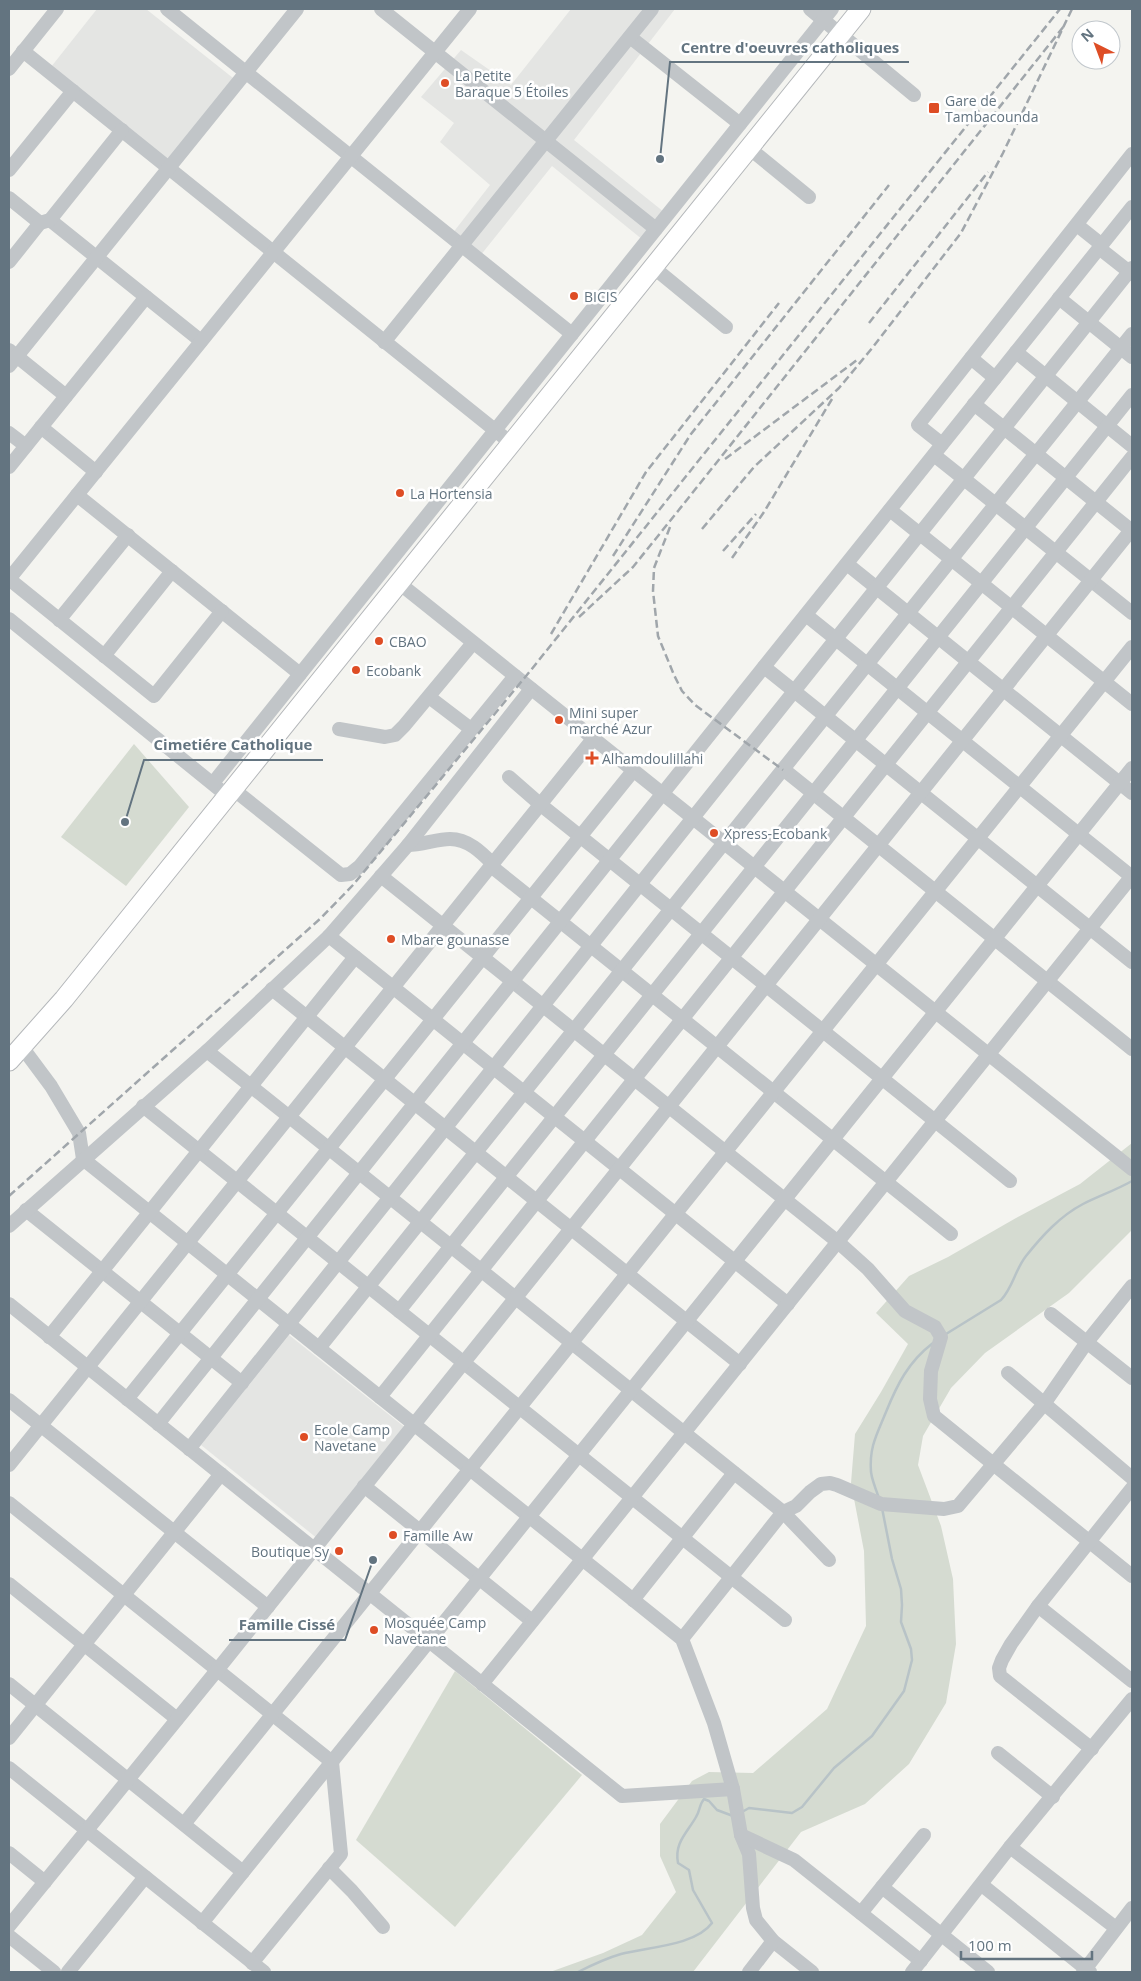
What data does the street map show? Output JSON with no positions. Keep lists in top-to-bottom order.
{
  "places": {
    "other": [
      "La Petite Baraque 5 Étoiles",
      "Centre d'oeuvres catholiques",
      "BICIS",
      "La Hortensia",
      "CBAO",
      "Ecobank",
      "Mini super marché Azur",
      "Cimetiére Catholique",
      "Xpress-Ecobank",
      "Mbare gounasse",
      "Ecole Camp Navetane",
      "Famille Aw",
      "Boutique Sy",
      "Famille Cissé",
      "Mosquée Camp Navetane"
    ],
    "transit": ["Gare de Tambacounda"],
    "health": ["Alhamdoulillahi"]
  },
  "scale_bar": "100 m",
  "north": "top left"
}
